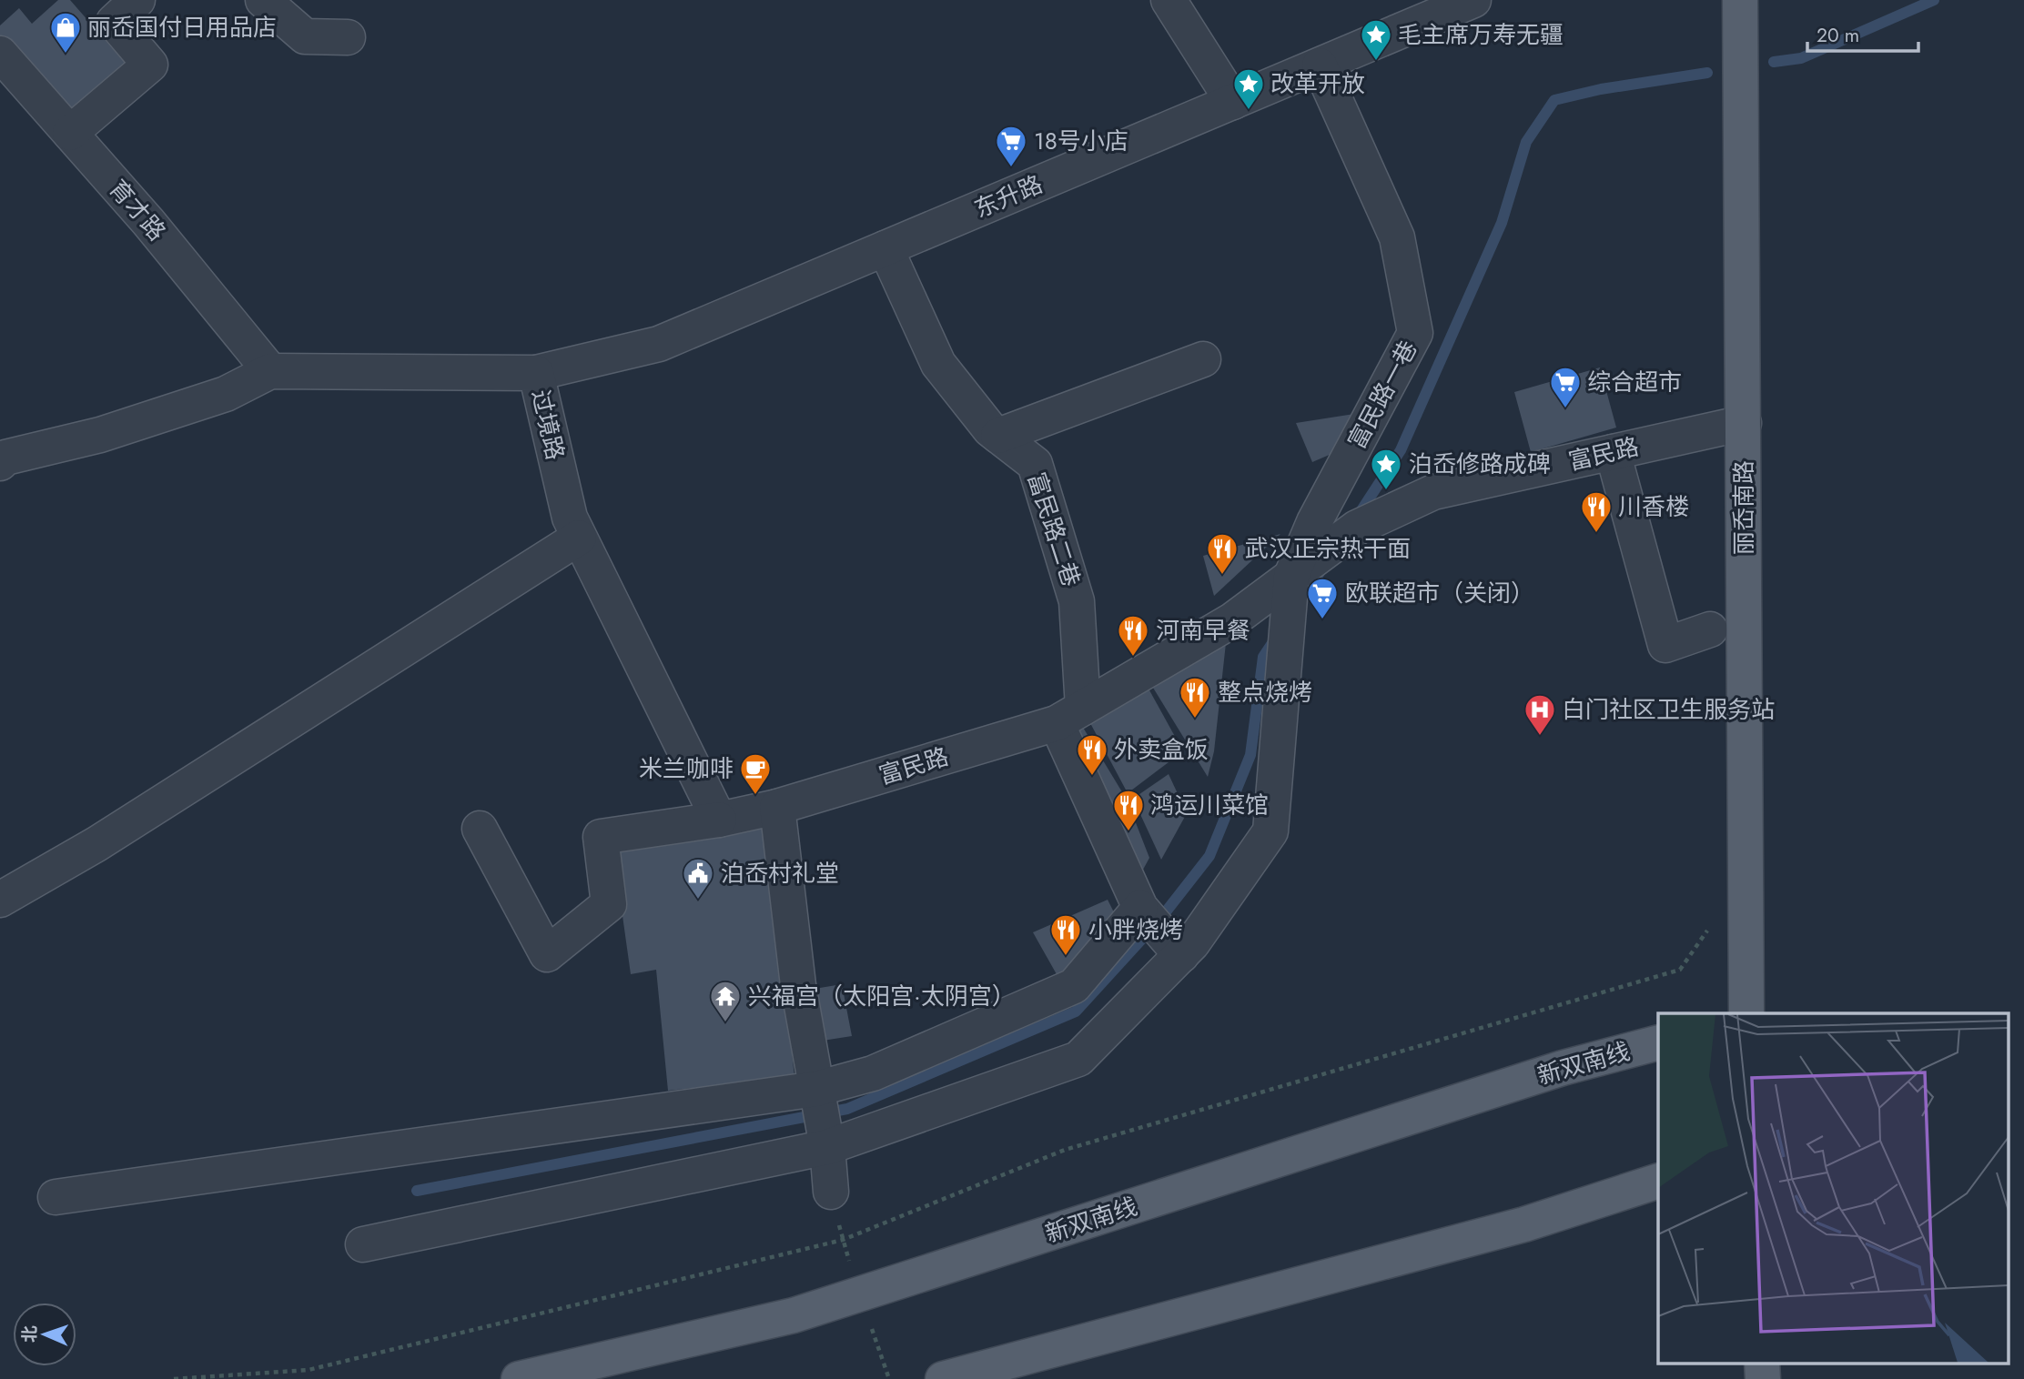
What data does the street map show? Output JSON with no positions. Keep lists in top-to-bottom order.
{
  "streets": {
    "main road": ["丽岙南路", "新双南线"],
    "street": [
      "东升路",
      "育才路",
      "富民路一巷",
      "过境路",
      "富民路",
      "富民路二巷"
    ]
  },
  "crossings": [
    ["东升路", "富民路一巷"],
    ["东升路", "过境路"],
    ["东升路", "富民路二巷"],
    ["育才路", "过境路"],
    ["富民路一巷", "富民路"],
    ["富民路", "丽岙南路"],
    ["富民路", "富民路二巷"]
  ],
  "places": {
    "shop": ["丽岙国付日用品店"],
    "place": ["毛主席万寿无疆", "改革开放", "泊岙修路成碑"],
    "supermarket": ["18号小店", "综合超市", "欧联超市（关闭）"],
    "restaurant": [
      "川香楼",
      "武汉正宗热干面",
      "河南早餐",
      "整点烧烤",
      "外卖盒饭",
      "鸿运川菜馆",
      "小胖烧烤"
    ],
    "hospital": ["白门社区卫生服务站"],
    "cafe": ["米兰咖啡"],
    "public building": ["泊岙村礼堂"],
    "temple": ["兴福宫（太阳宫·太阴宫）"]
  },
  "scale_bar": "20 m",
  "north": "left"
}
